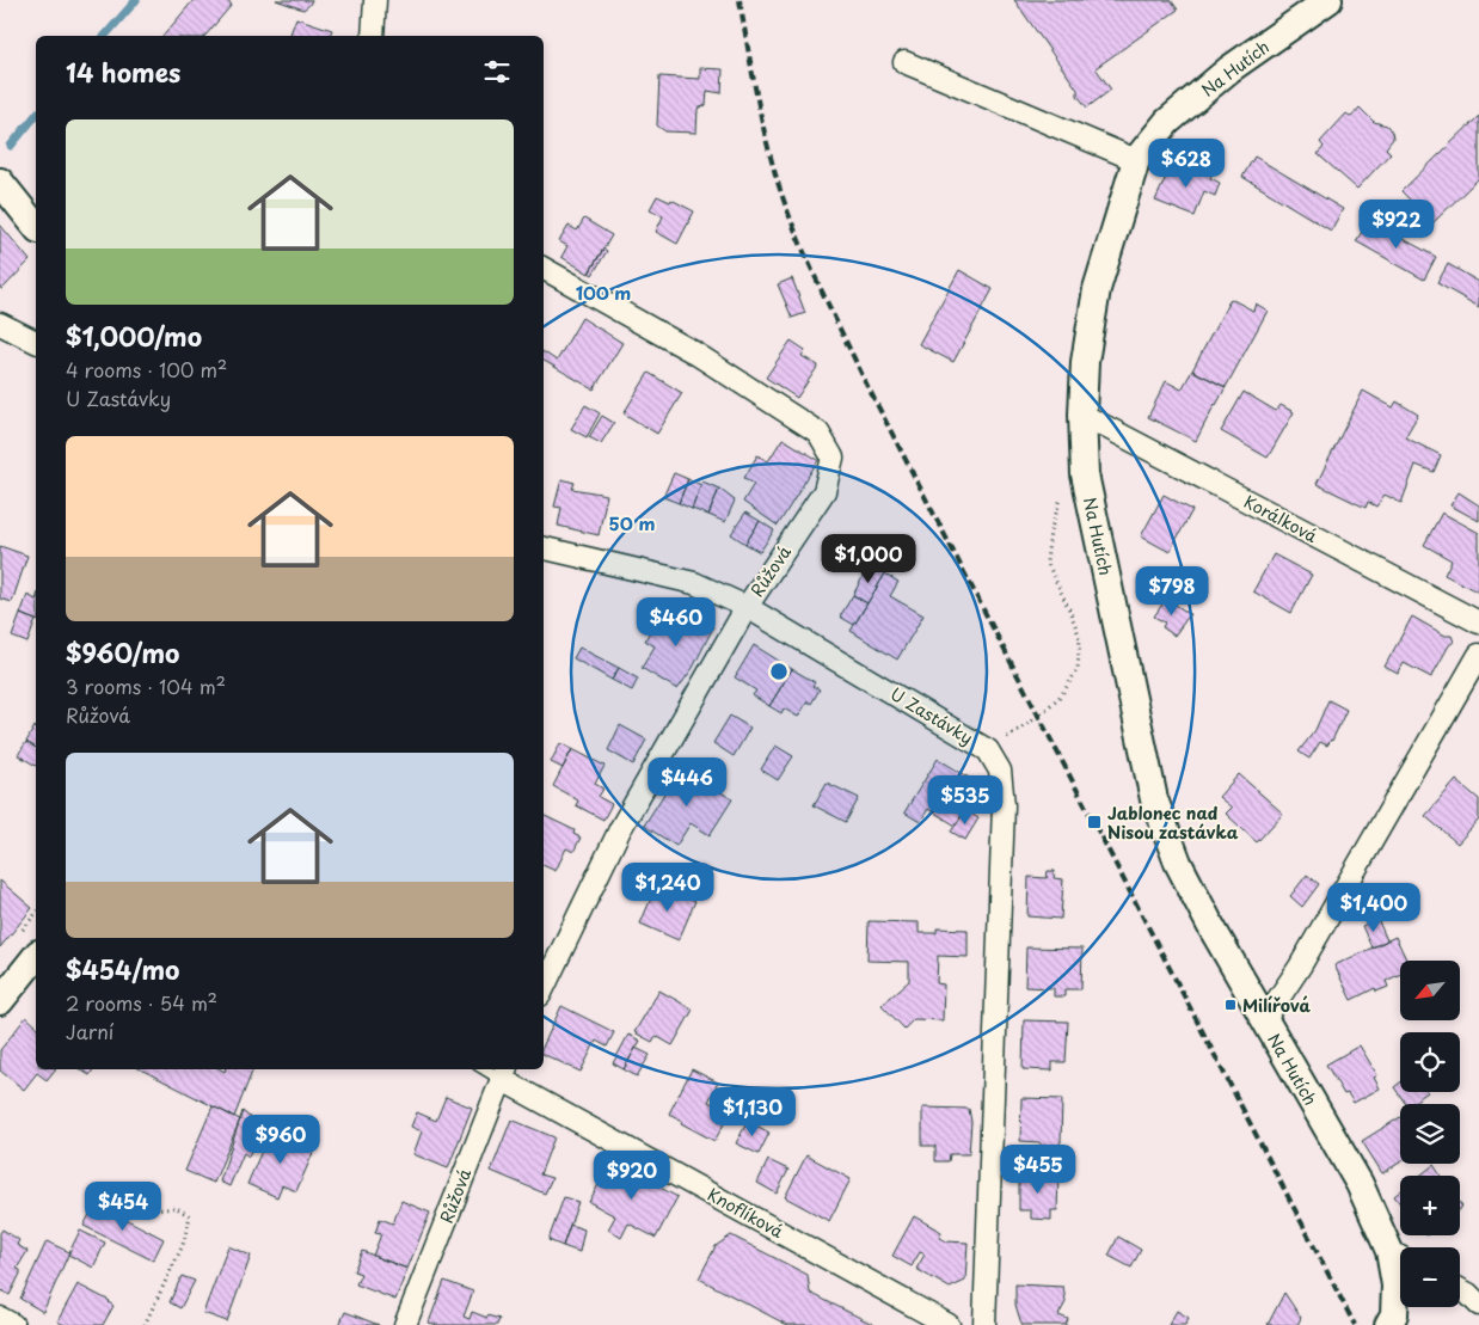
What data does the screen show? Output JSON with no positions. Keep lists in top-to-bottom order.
{
  "streets": {
    "street": [
      "Na Hutích",
      "Korálková",
      "Růžová",
      "U Zastávky",
      "Knoflíková"
    ]
  },
  "crossings": [
    ["Na Hutích", "Korálková"],
    ["Růžová", "U Zastávky"],
    ["Růžová", "Knoflíková"]
  ],
  "places": {
    "transit": ["Jablonec nad Nisou zastávka", "Milířová"]
  },
  "north": "bottom left",
  "page": {
    "heading": "14 homes",
    "list": [
      {
        "name": "$1,000/mo",
        "note": "4 rooms · 100 m² · U Zastávky"
      },
      {
        "name": "$960/mo",
        "note": "3 rooms · 104 m² · Růžová"
      },
      {
        "name": "$454/mo",
        "note": "2 rooms · 54 m² · Jarní"
      }
    ],
    "price": [
      "$628",
      "$922",
      "$1,000",
      "$798",
      "$460",
      "$446",
      "$535",
      "$1,240",
      "$1,400",
      "$1,130",
      "$960",
      "$455",
      "$920",
      "$454"
    ],
    "map_buttons": ["+", "−"]
  },
  "rings": ["100 m", "50 m"]
}
